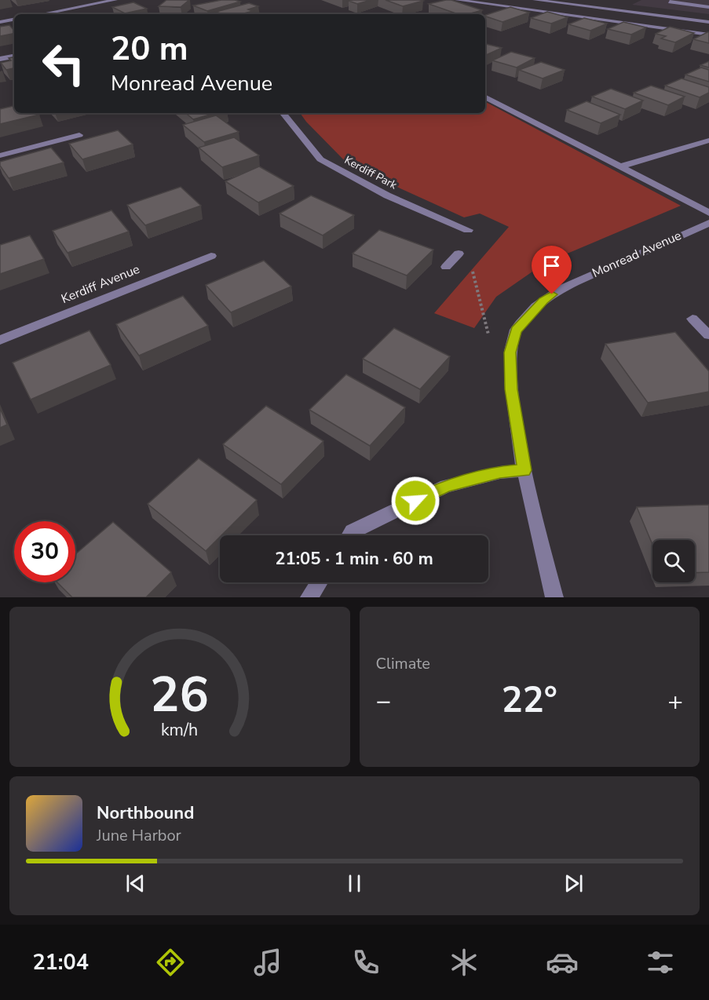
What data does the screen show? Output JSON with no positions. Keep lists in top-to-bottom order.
{
  "streets": {
    "street": ["Kerdiff Park", "Monread Avenue", "Kerdiff Avenue"]
  },
  "page": {
    "turn": ["20 m", "Monread Avenue"],
    "limit": "30",
    "trip": "21:05 · 1 min · 60 m",
    "tile": "Climate",
    "heat": ["−", "22°", "+"],
    "song": ["Northbound", "June Harbor"],
    "tabs": "21:04",
    "gauge": ["26", "km/h"]
  }
}
